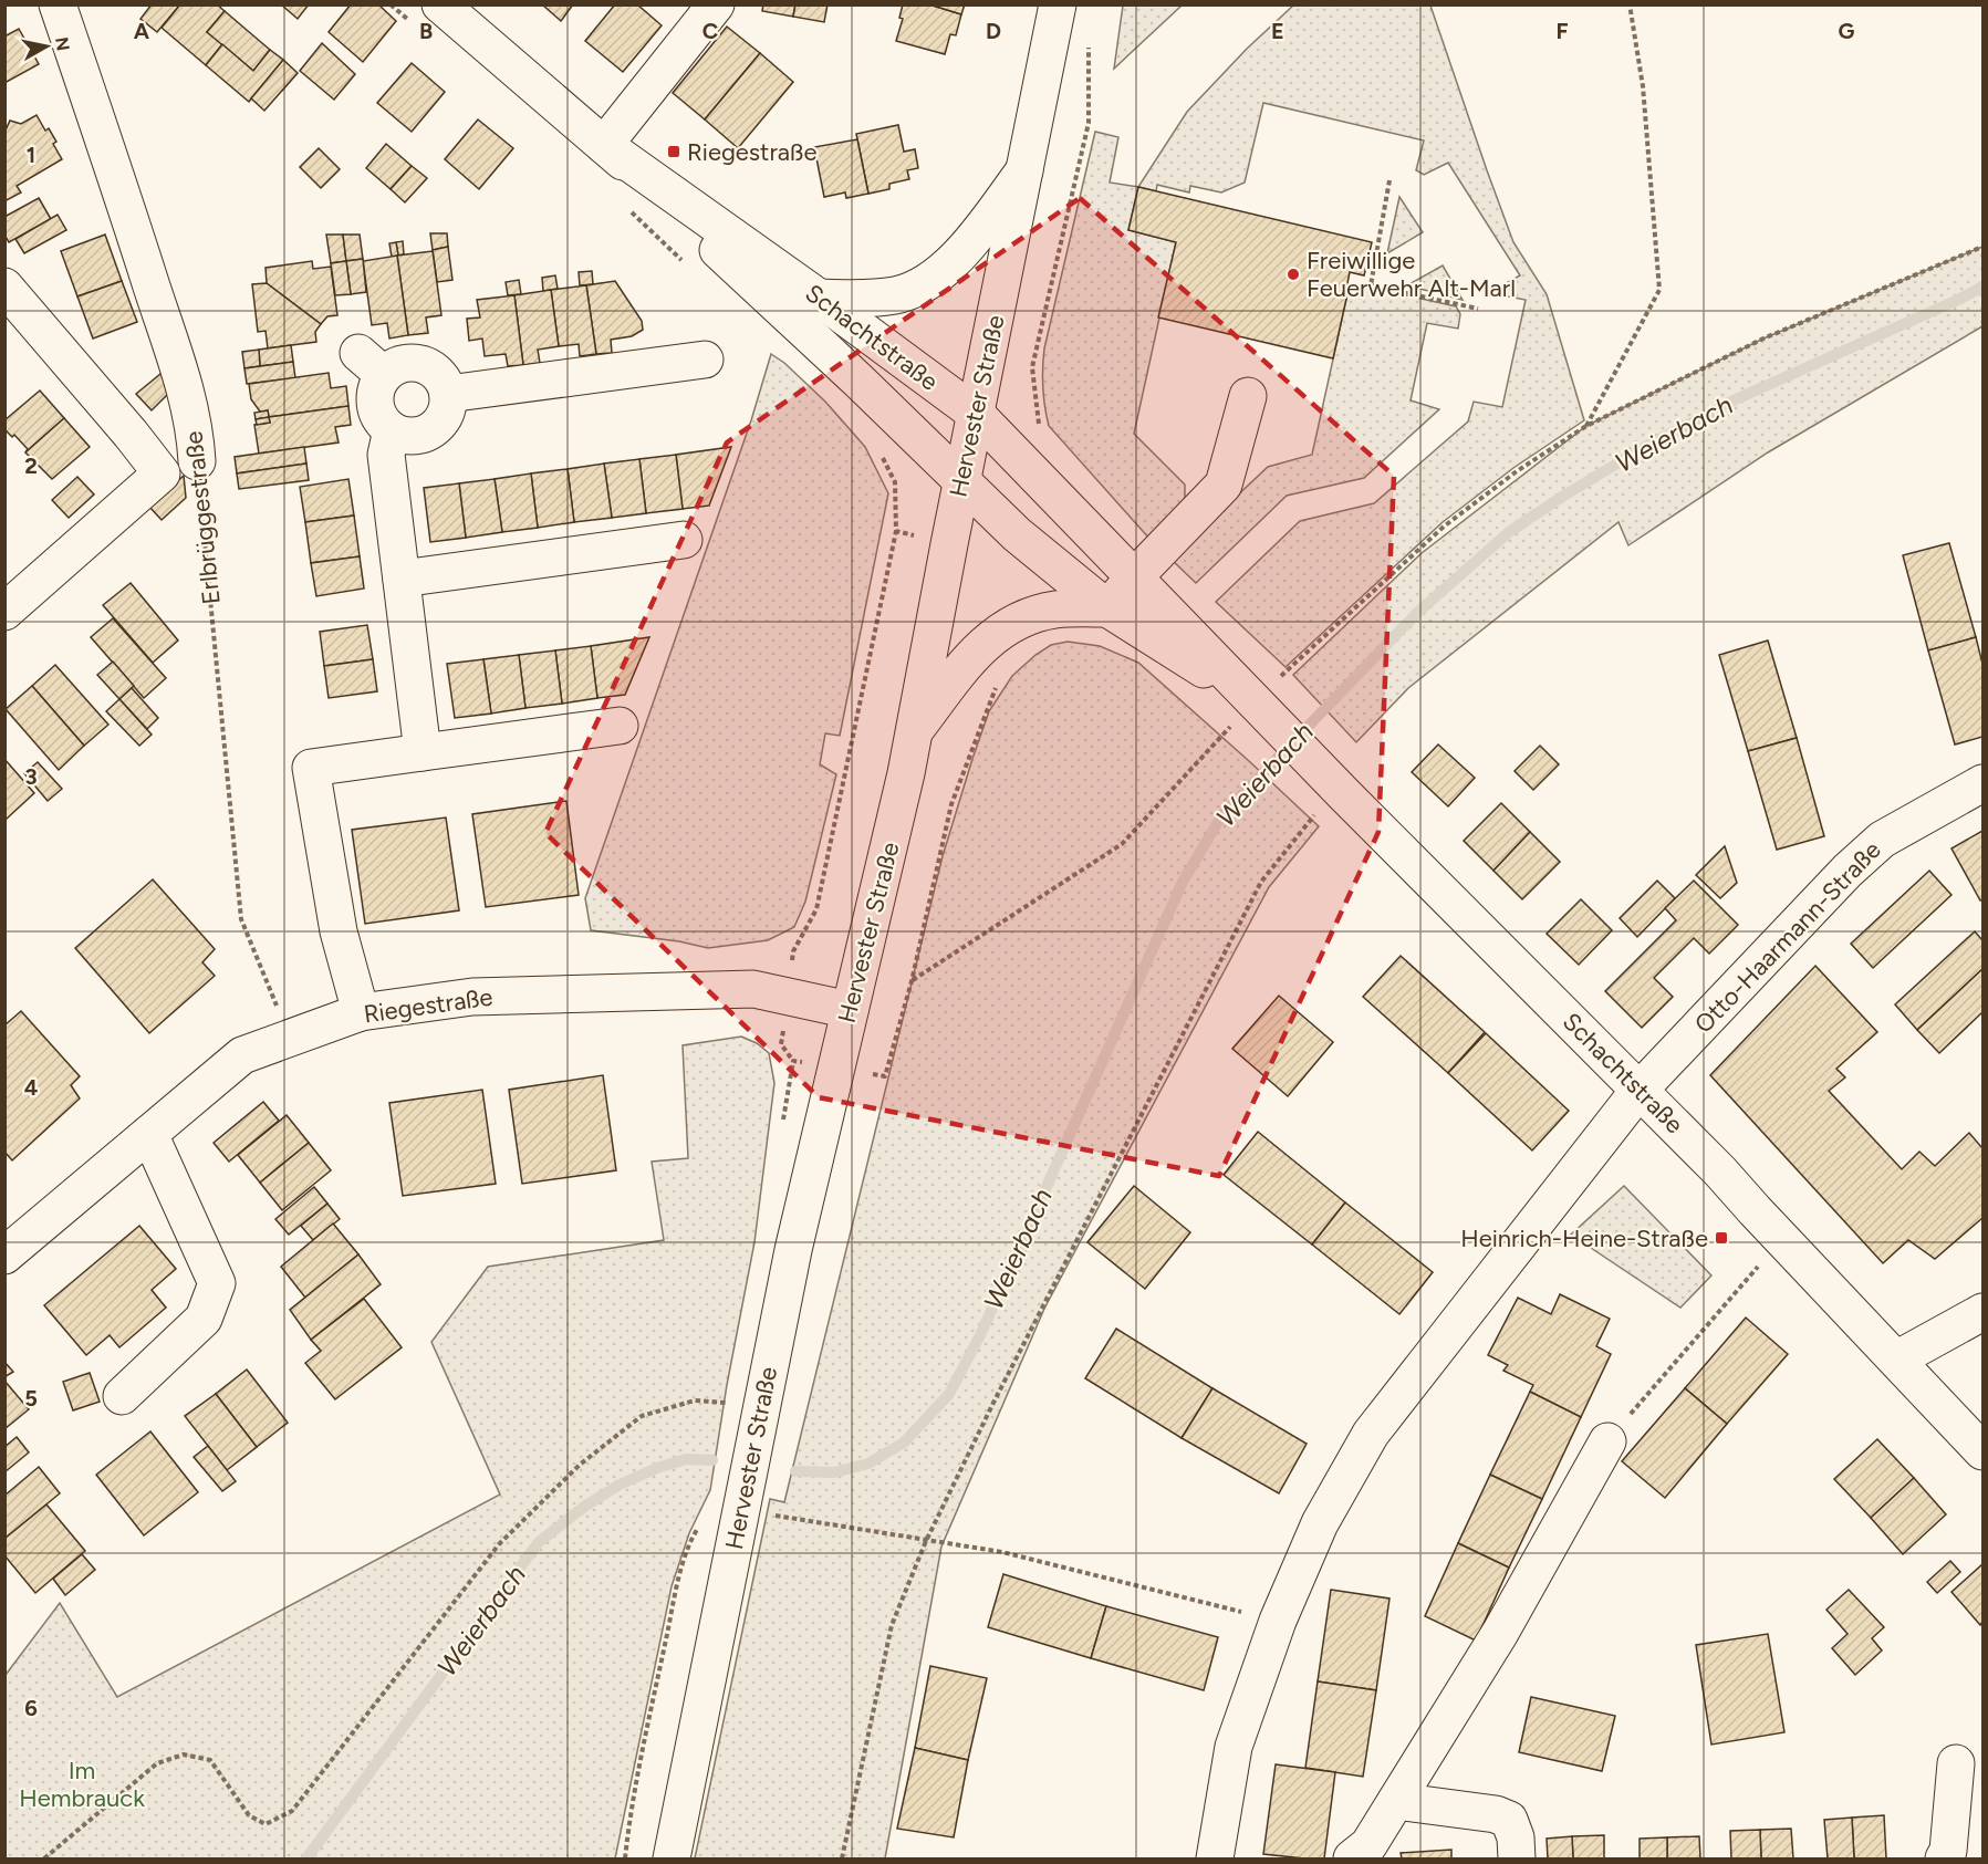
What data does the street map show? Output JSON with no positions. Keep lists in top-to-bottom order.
{
  "streets": {
    "street": [
      "Schachtstraße",
      "Hervester Straße",
      "Erlbrüggestraße",
      "Otto-Haarmann-Straße",
      "Riegestraße"
    ]
  },
  "crossings": [
    ["Schachtstraße", "Hervester Straße"],
    ["Schachtstraße", "Otto-Haarmann-Straße"],
    ["Hervester Straße", "Riegestraße"],
    ["Erlbrüggestraße", "Riegestraße"]
  ],
  "water": ["Weierbach"],
  "parks": ["Im Hembrauck"],
  "places": {
    "transit": ["Riegestraße", "Heinrich-Heine-Straße"],
    "other": ["Freiwillige Feuerwehr Alt-Marl"]
  },
  "north": "right",
  "grid": {
    "columns": [
      "A",
      "B",
      "C",
      "D",
      "E",
      "F",
      "G"
    ],
    "rows": [
      "1",
      "2",
      "3",
      "4",
      "5",
      "6"
    ]
  }
}
